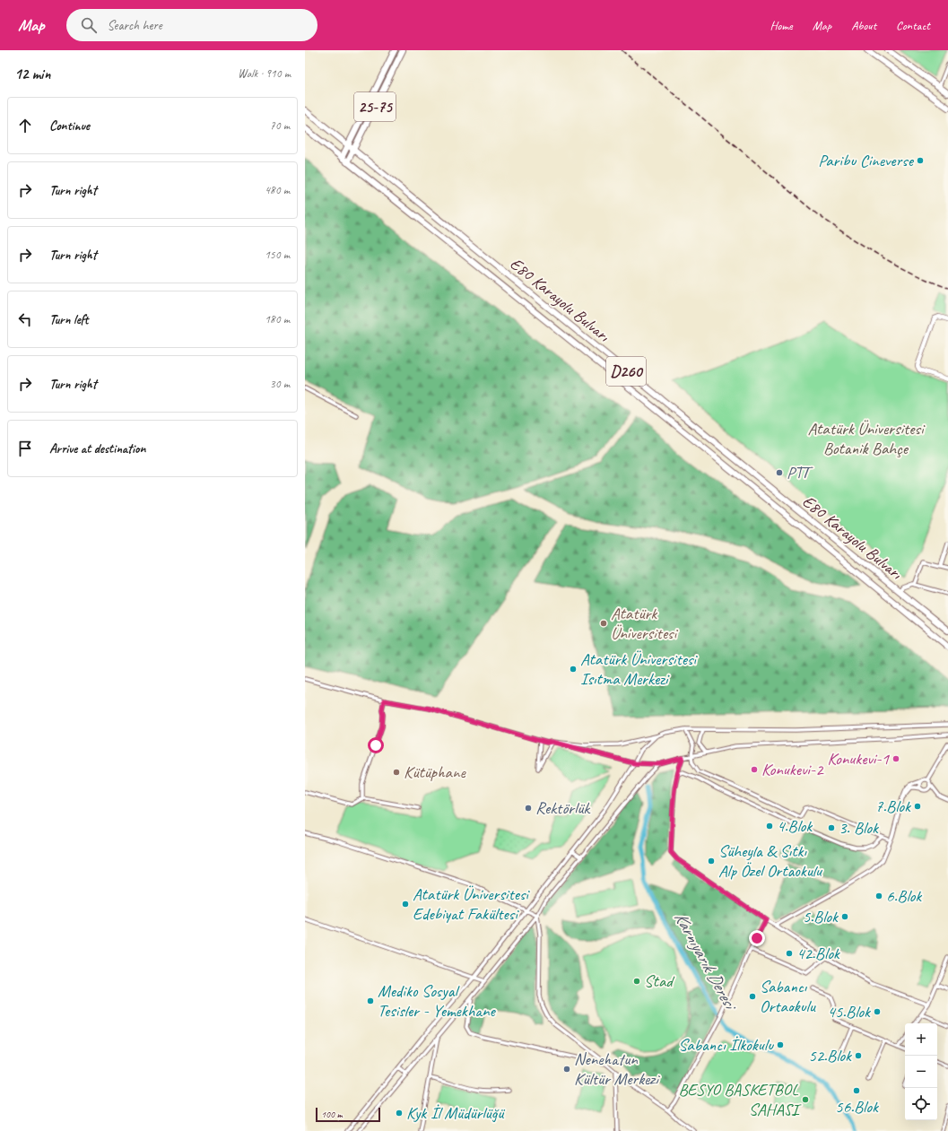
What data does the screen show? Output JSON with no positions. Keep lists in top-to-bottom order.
{
  "streets": {
    "main road": ["25-75", "E80 Karayolu Bulvarı", "D260"]
  },
  "crossings": [
    ["25-75", "E80 Karayolu Bulvarı"]
  ],
  "water": ["Karnıyarık Deresi"],
  "parks": ["Atatürk Üniversitesi Botanik Bahçe"],
  "places": [
    "Paribu Cineverse",
    "PTT",
    "Atatürk Üniversitesi",
    "Atatürk Üniversitesi Isıtma Merkezi",
    "Konukevi-1",
    "Konukevi-2",
    "Kütüphane",
    "7.Blok",
    "Rektörlük",
    "4.Blok",
    "3. Blok",
    "Süheyla & Sıtkı Alp Özel Ortaokulu",
    "6.Blok",
    "Atatürk Üniversitesi Edebiyat Fakültesi",
    "5.Blok",
    "42.Blok",
    "Stad",
    "Sabancı Ortaokulu",
    "Mediko Sosyal Tesisler - Yemekhane",
    "45.Blok",
    "Sabancı İlkokulu",
    "52.Blok",
    "Nenehatun Kültür Merkezi",
    "56.Blok",
    "BESYO BASKETBOL SAHASI",
    "Kyk İl Müdürlüğü"
  ],
  "scale_bar": "100 m",
  "page": {
    "header": "Map",
    "search": "Search here",
    "nav": [
      "Home",
      "Map",
      "About",
      "Contact"
    ],
    "heading": ["12 min", "Walk · 910 m"],
    "list": [
      ["Continue", "70 m"],
      ["Turn right", "480 m"],
      ["Turn right", "150 m"],
      ["Turn left", "180 m"],
      ["Turn right", "30 m"],
      "Arrive at destination"
    ],
    "map_buttons": ["+", "−"],
    "scale": "100 m"
  }
}
